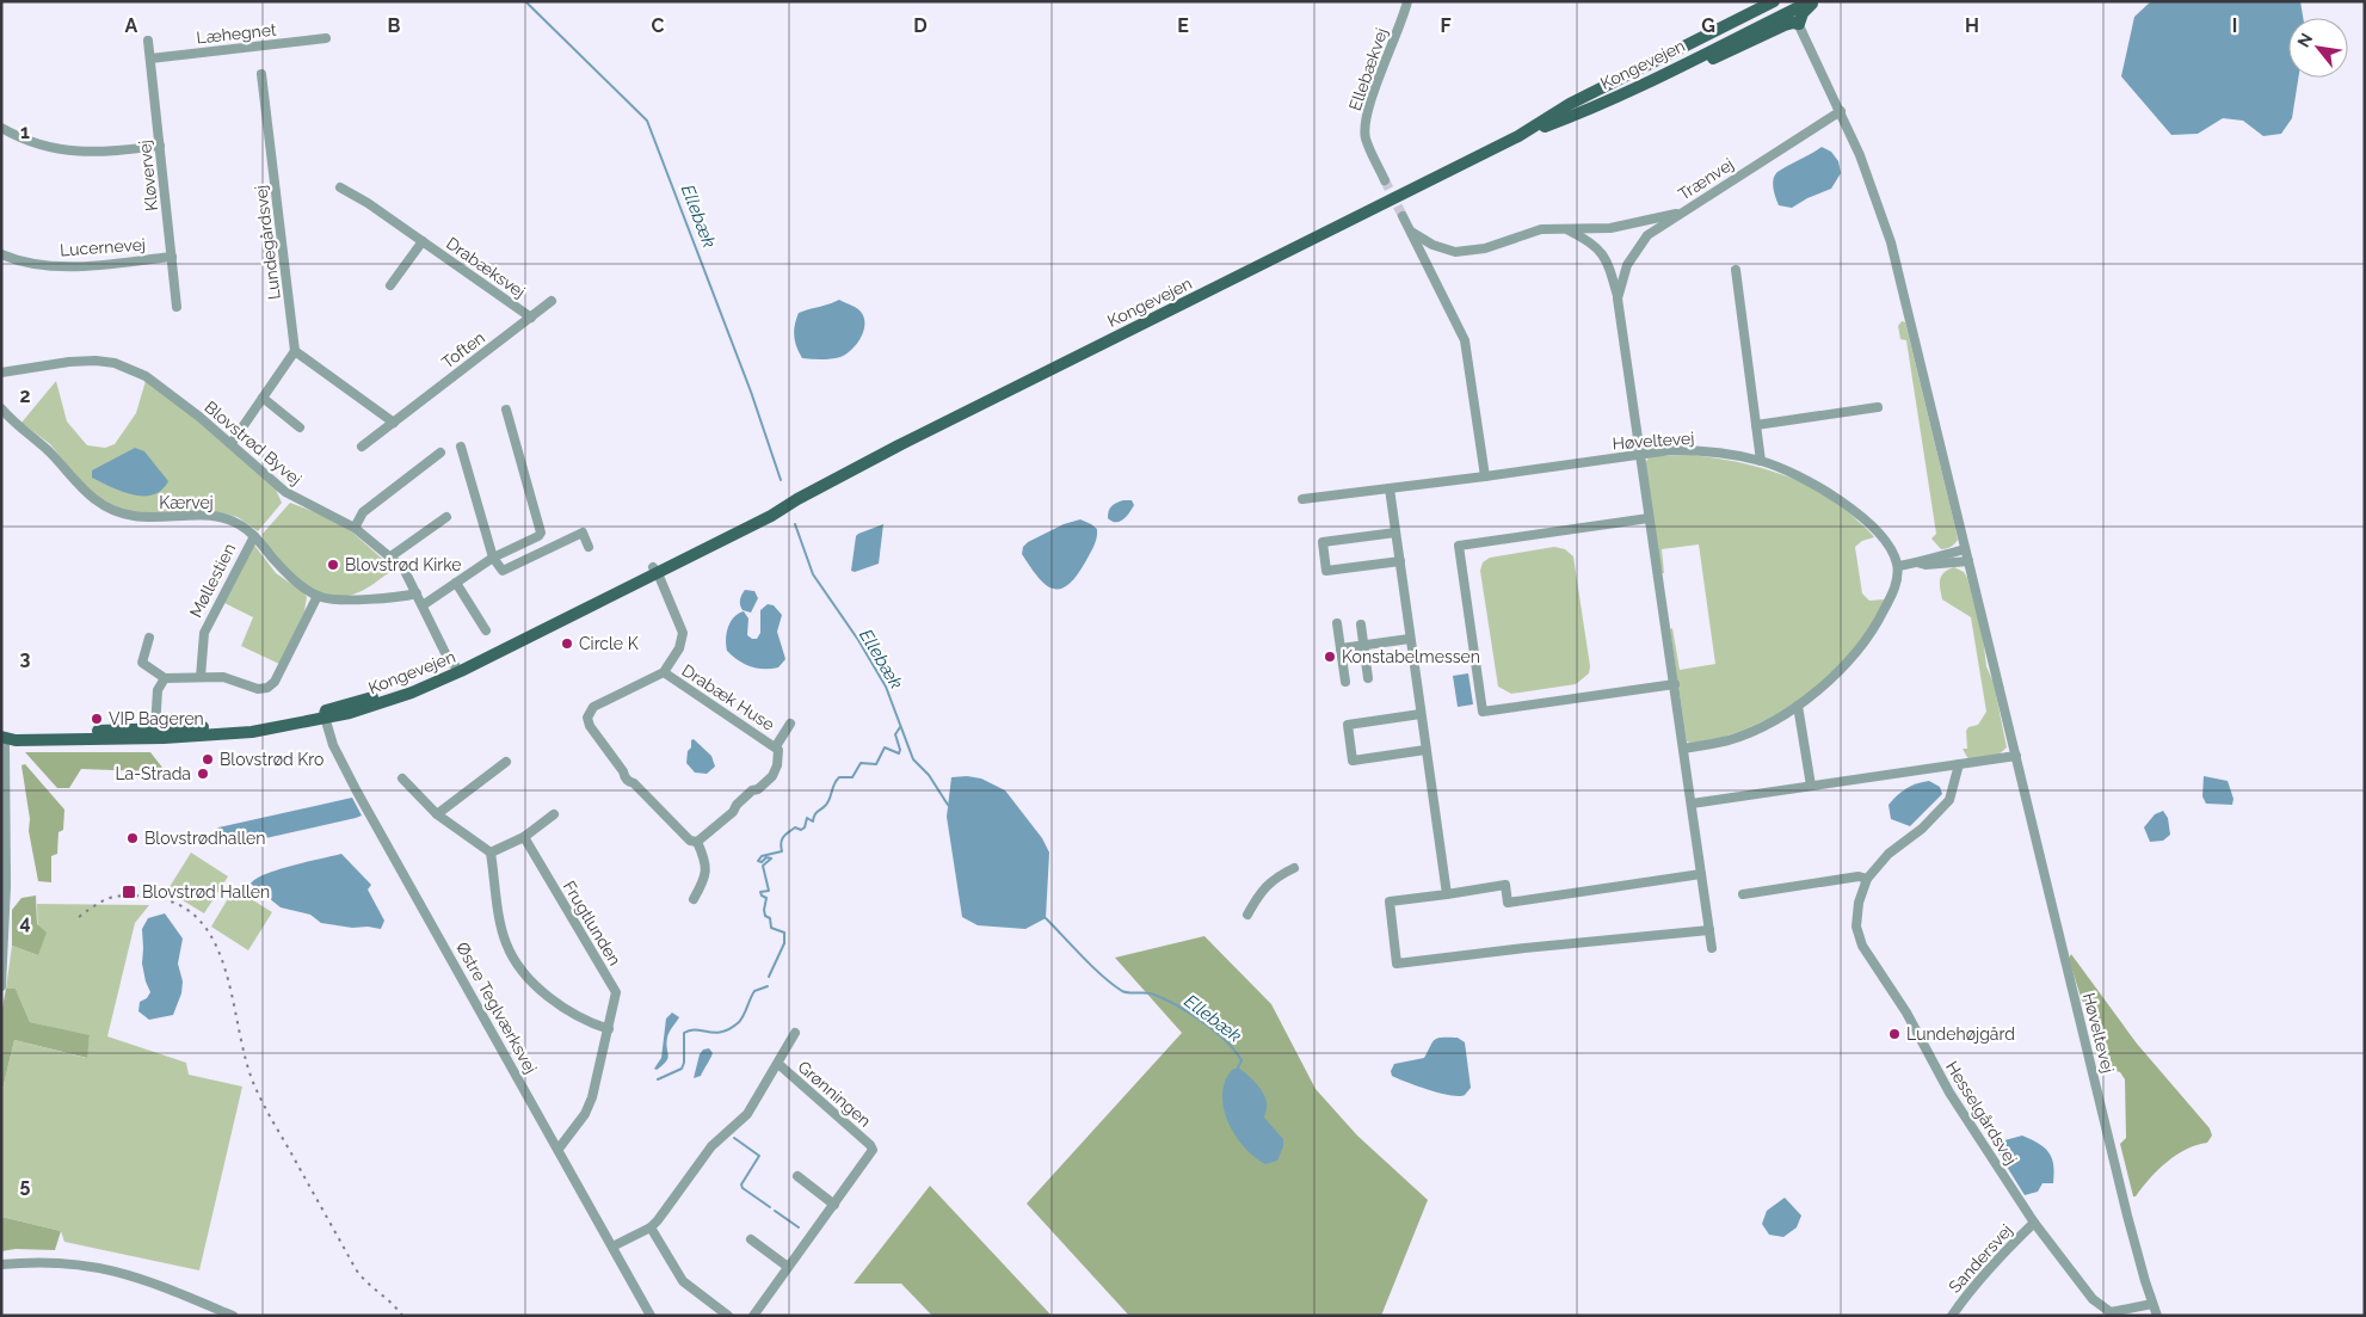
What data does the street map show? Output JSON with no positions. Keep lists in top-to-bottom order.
{
  "streets": {
    "main road": ["Kongevejen"],
    "street": [
      "Læhegnet",
      "Ellebækvej",
      "Kløvervej",
      "Trænvej",
      "Lundegårdsvej",
      "Lucernevej",
      "Drabæksvej",
      "Toften",
      "Høveltevej",
      "Blovstrød Byvej",
      "Kærvej",
      "Møllestien",
      "Drabæk Huse",
      "Frugtlunden",
      "Østre Teglværksvej",
      "Grønningen",
      "Hesselgårdsvej",
      "Sandersvej"
    ]
  },
  "crossings": [
    ["Læhegnet", "Kløvervej"],
    ["Kongevejen", "Høveltevej"],
    ["Kongevejen", "Blovstrød Byvej"],
    ["Kongevejen", "Drabæk Huse"],
    ["Kongevejen", "Østre Teglværksvej"],
    ["Kløvervej", "Lucernevej"],
    ["Trænvej", "Høveltevej"],
    ["Drabæksvej", "Toften"],
    ["Høveltevej", "Hesselgårdsvej"],
    ["Kærvej", "Møllestien"],
    ["Frugtlunden", "Østre Teglværksvej"],
    ["Østre Teglværksvej", "Grønningen"],
    ["Hesselgårdsvej", "Sandersvej"]
  ],
  "water": ["Ellebæk"],
  "places": {
    "other": [
      "Blovstrød Kirke",
      "Circle K",
      "Konstabelmessen",
      "VIP Bageren",
      "Blovstrød Kro",
      "La-Strada",
      "Blovstrødhallen",
      "Lundehøjgård"
    ],
    "transit": ["Blovstrød Hallen"]
  },
  "north": "top left",
  "grid": {
    "columns": [
      "A",
      "B",
      "C",
      "D",
      "E",
      "F",
      "G",
      "H",
      "I"
    ],
    "rows": [
      "1",
      "2",
      "3",
      "4",
      "5"
    ]
  }
}
